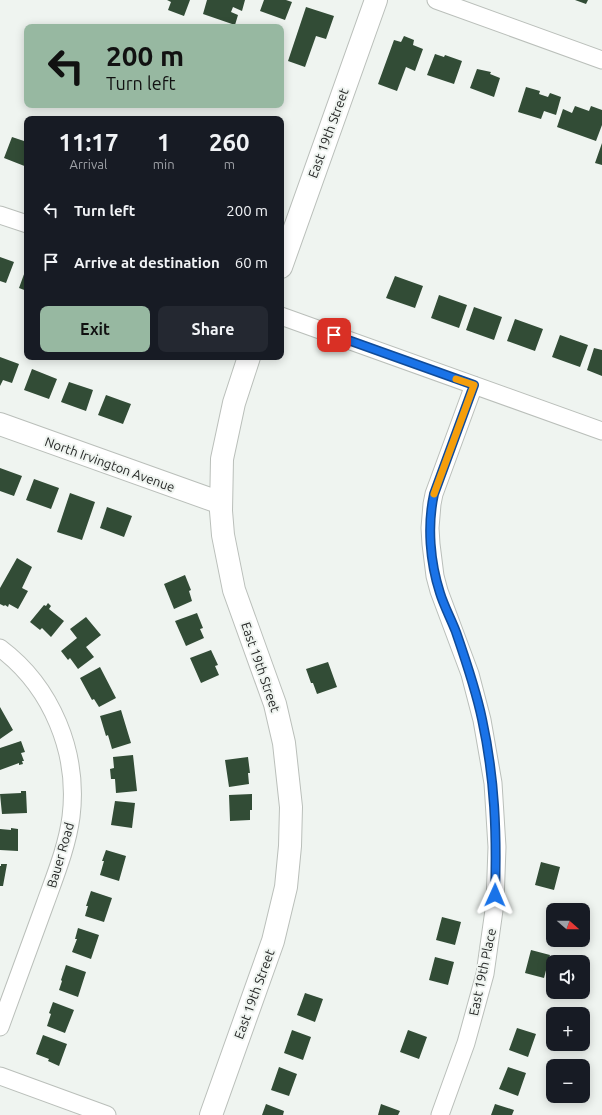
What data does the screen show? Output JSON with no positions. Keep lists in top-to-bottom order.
{
  "streets": {
    "street": [
      "East 19th Street",
      "North Irvington Avenue",
      "Bauer Road",
      "East 19th Place"
    ]
  },
  "crossings": [
    ["East 19th Street", "North Irvington Avenue"]
  ],
  "north": "right",
  "page": {
    "turn": ["200 m", "Turn left"],
    "eta": [
      "11:17",
      "Arrival",
      "1",
      "min",
      "260",
      "m"
    ],
    "list": [
      {
        "name": "Turn left",
        "value": "200 m"
      },
      {
        "name": "Arrive at destination",
        "value": "60 m"
      }
    ],
    "buttons": ["Exit", "Share"],
    "map_buttons": ["+", "−"]
  }
}
